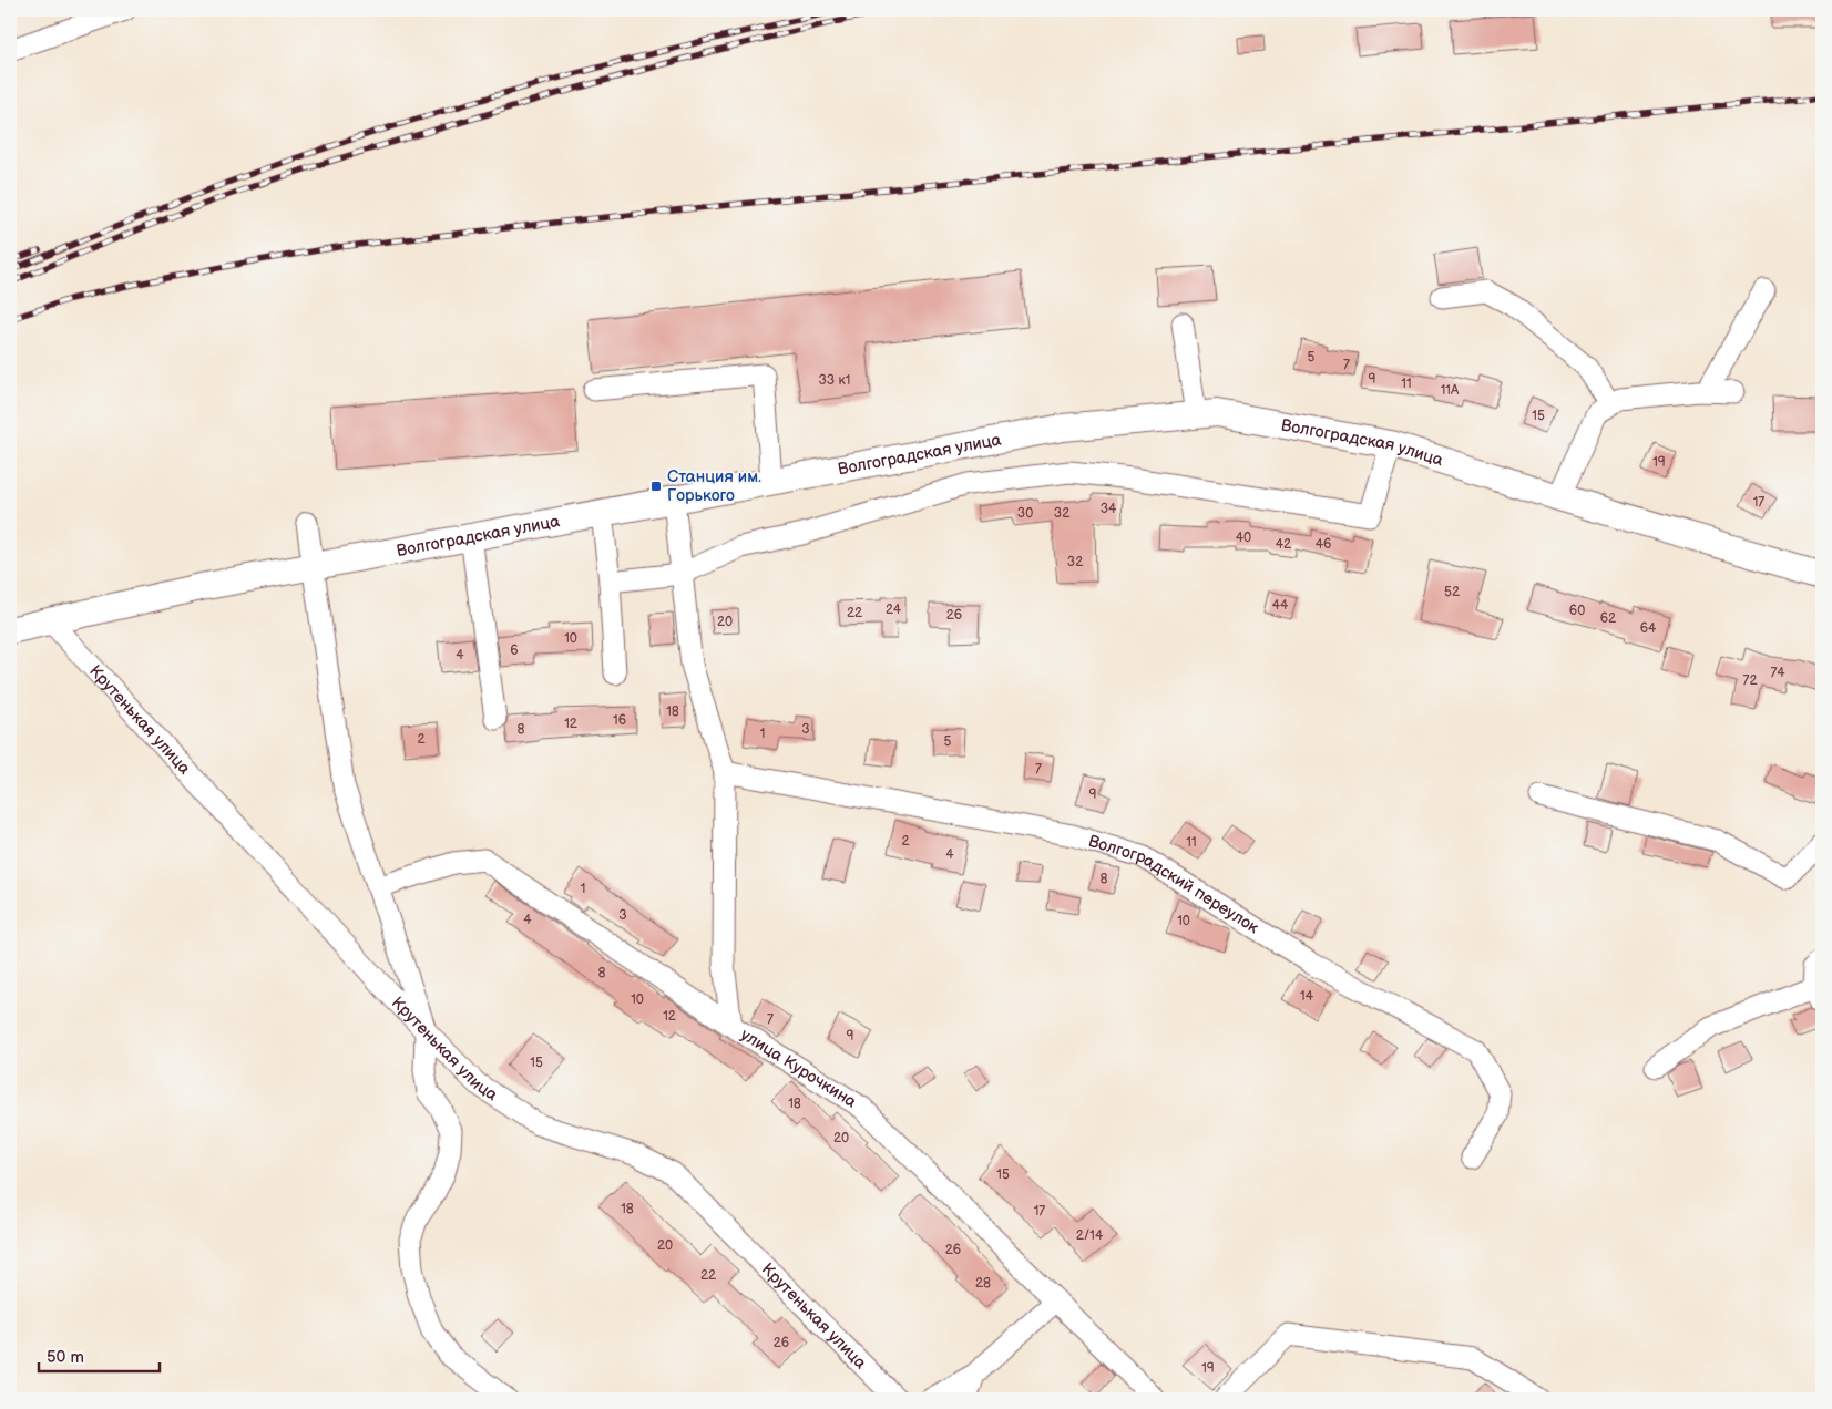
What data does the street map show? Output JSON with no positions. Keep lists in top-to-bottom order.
{
  "streets": {
    "main road": ["Волгоградская улица"],
    "street": ["Крутенькая улица", "Волгоградский переулок", "улица Курочкина"]
  },
  "crossings": [
    ["Волгоградская улица", "Крутенькая улица"]
  ],
  "places": {
    "transit": ["Станция им. Горького"]
  },
  "house_numbers": [
    "5",
    "7",
    "9",
    "33 к1",
    "11",
    "11А",
    "15",
    "19",
    "17",
    "34",
    "30",
    "32",
    "40",
    "42",
    "46",
    "32",
    "52",
    "44",
    "24",
    "60",
    "22",
    "26",
    "62",
    "20",
    "64",
    "10",
    "6",
    "4",
    "74",
    "72",
    "18",
    "16",
    "12",
    "8",
    "3",
    "1",
    "2",
    "5",
    "7",
    "9",
    "2",
    "11",
    "4",
    "8",
    "1",
    "3",
    "4",
    "10",
    "8",
    "14",
    "10",
    "12",
    "7",
    "9",
    "15",
    "18",
    "20",
    "15",
    "18",
    "17",
    "2/14",
    "20",
    "26",
    "22",
    "28",
    "26",
    "19"
  ],
  "scale_bar": "50 m"
}
